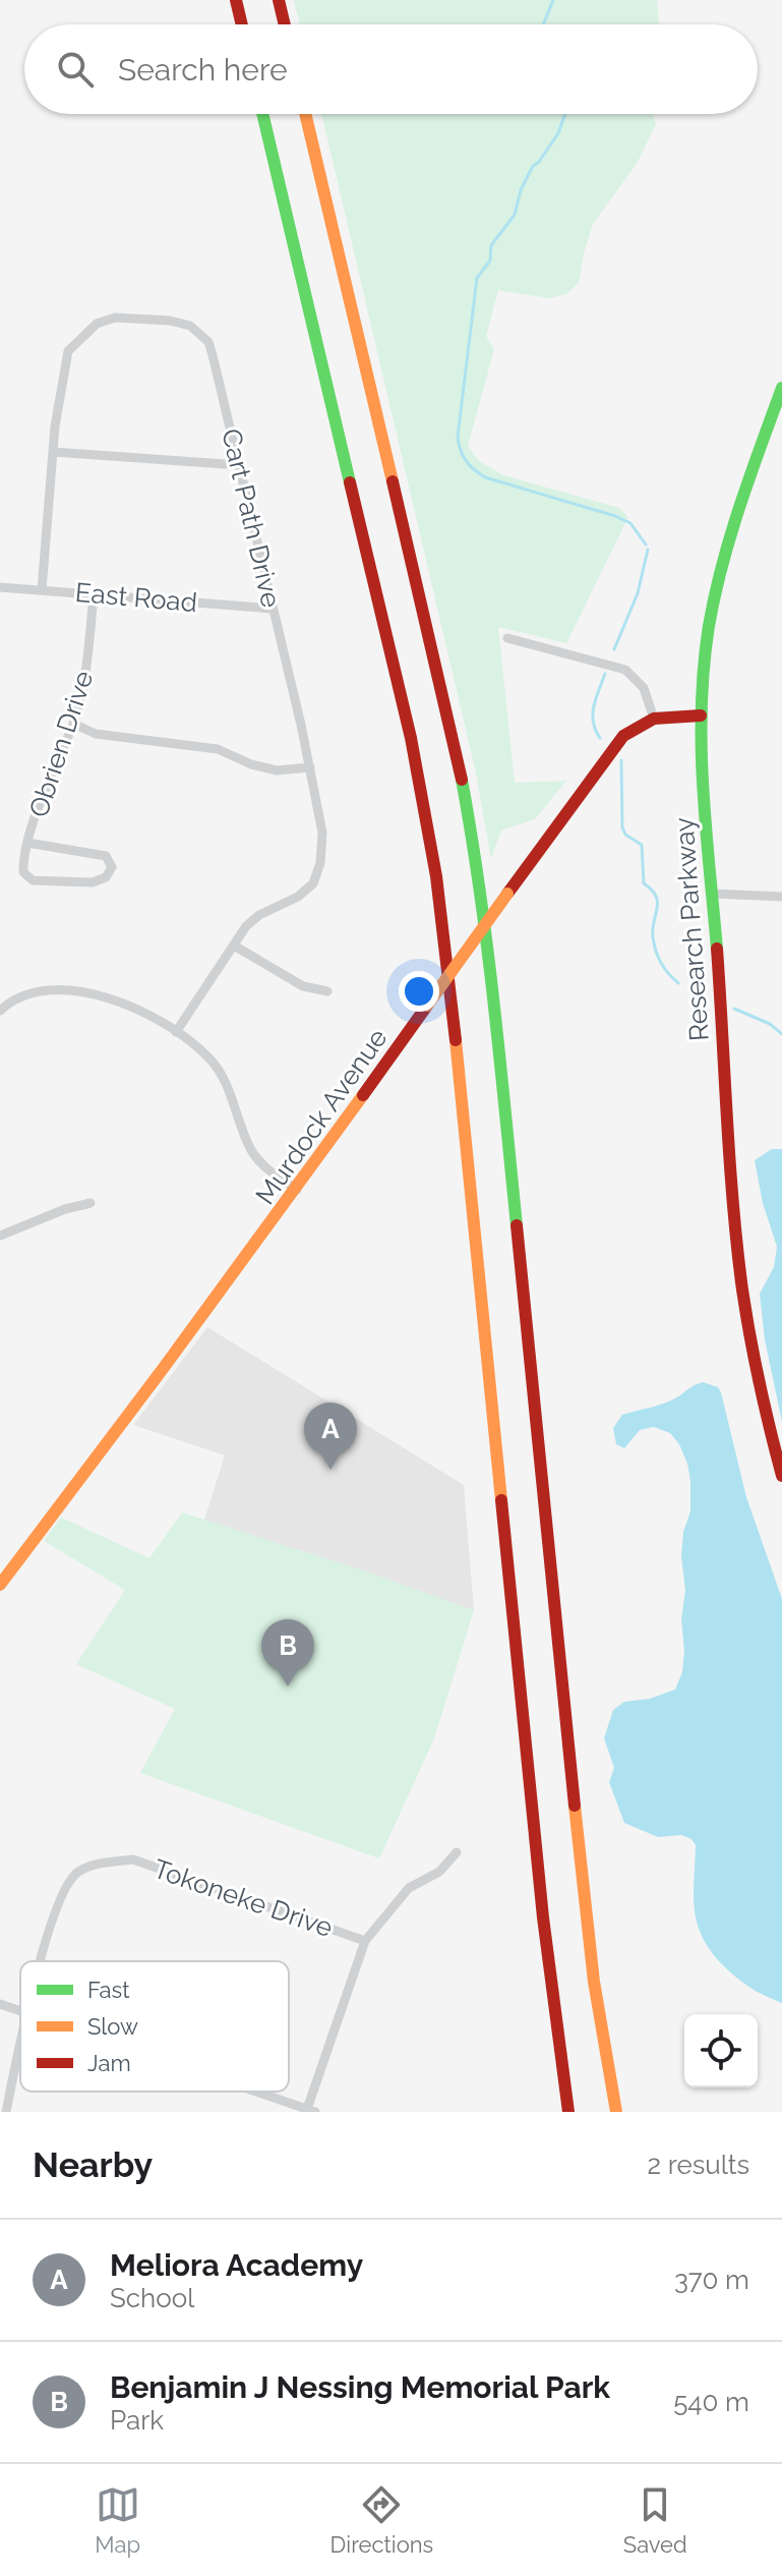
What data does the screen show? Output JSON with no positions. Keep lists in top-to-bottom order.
{
  "streets": {
    "main road": ["Research Parkway", "Murdock Avenue"],
    "street": [
      "Cart Path Drive",
      "East Road",
      "Obrien Drive",
      "Tokoneke Drive"
    ]
  },
  "crossings": [
    ["Cart Path Drive", "East Road"],
    ["East Road", "Obrien Drive"],
    ["Research Parkway", "Murdock Avenue"]
  ],
  "legend": ["Fast", "Slow", "Jam"],
  "page": {
    "search": "Search here",
    "pins": ["A", "B"],
    "heading": ["Nearby", "2 results"],
    "list": [
      {
        "mark": "A",
        "name": "Meliora Academy",
        "note": "School",
        "value": "370 m"
      },
      {
        "mark": "B",
        "name": "Benjamin J Nessing Memorial Park",
        "note": "Park",
        "value": "540 m"
      }
    ],
    "nav": ["Map", "Directions", "Saved"]
  }
}
